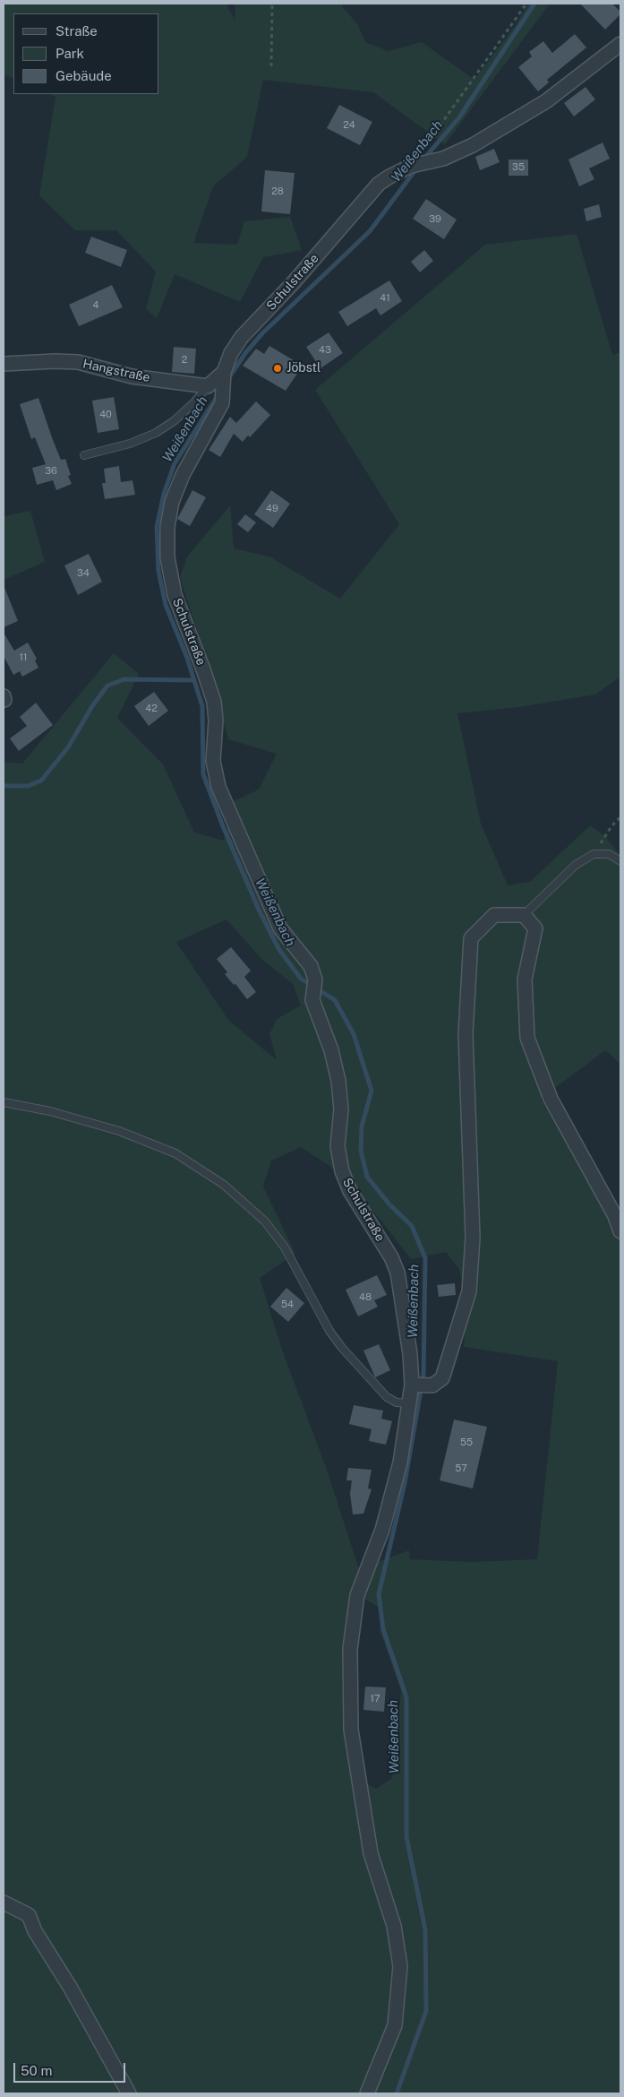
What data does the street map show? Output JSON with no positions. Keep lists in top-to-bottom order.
{
  "streets": {
    "street": ["Schulstraße", "Hangstraße"]
  },
  "water": ["Weißenbach"],
  "places": ["Jöbstl"],
  "house_numbers": [
    "24",
    "35",
    "28",
    "39",
    "41",
    "4",
    "43",
    "2",
    "40",
    "36",
    "49",
    "34",
    "11",
    "42",
    "48",
    "54",
    "55",
    "57",
    "17"
  ],
  "legend": ["Straße", "Park", "Gebäude"],
  "scale_bar": "50 m"
}
